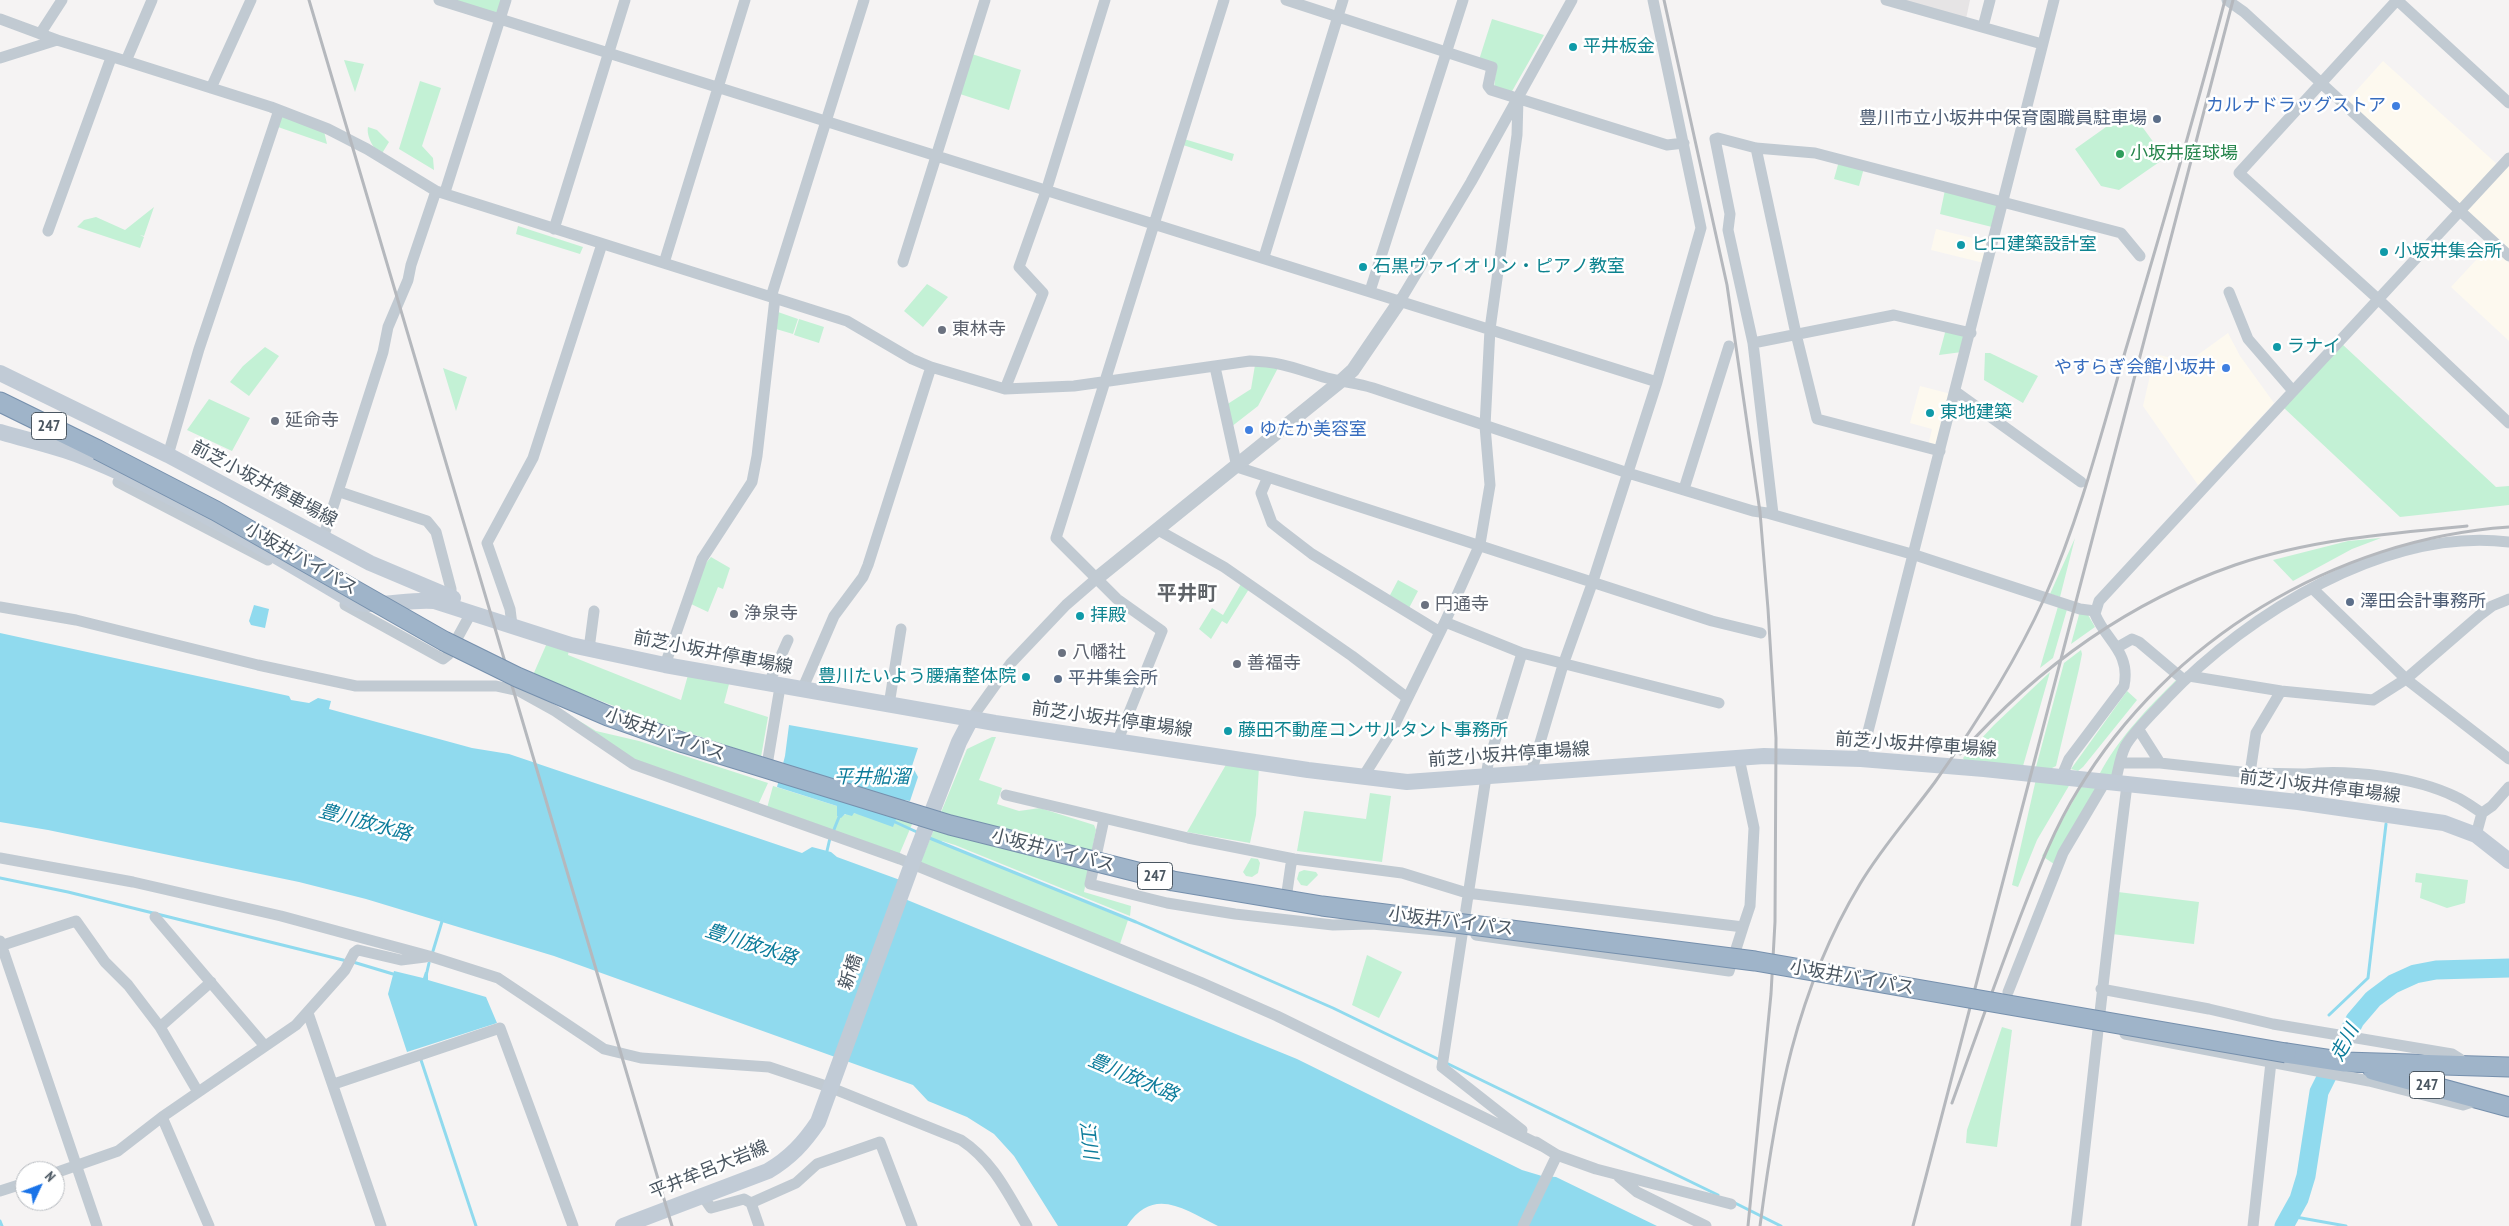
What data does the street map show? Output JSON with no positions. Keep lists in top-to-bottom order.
{
  "streets": {
    "highway": ["247", "小坂井バイパス"],
    "main road": ["前芝小坂井停車場線", "新橋", "平井牟呂大岩線"]
  },
  "crossings": [
    ["247", "小坂井バイパス"],
    ["新橋", "平井牟呂大岩線"]
  ],
  "districts": ["平井町"],
  "water": [
    "平井船溜",
    "豊川放水路",
    "走川",
    "江川"
  ],
  "places": [
    "平井板金",
    "カルナドラッグストア",
    "豊川市立小坂井中保育園職員駐車場",
    "小坂井庭球場",
    "ヒロ建築設計室",
    "小坂井集会所",
    "石黒ヴァイオリン・ピアノ教室",
    "東林寺",
    "ラナイ",
    "やすらぎ会館小坂井",
    "東地建築",
    "延命寺",
    "ゆたか美容室",
    "澤田会計事務所",
    "円通寺",
    "浄泉寺",
    "拝殿",
    "八幡社",
    "善福寺",
    "豊川たいよう腰痛整体院",
    "平井集会所",
    "藤田不動産コンサルタント事務所"
  ],
  "north": "top right"
}
